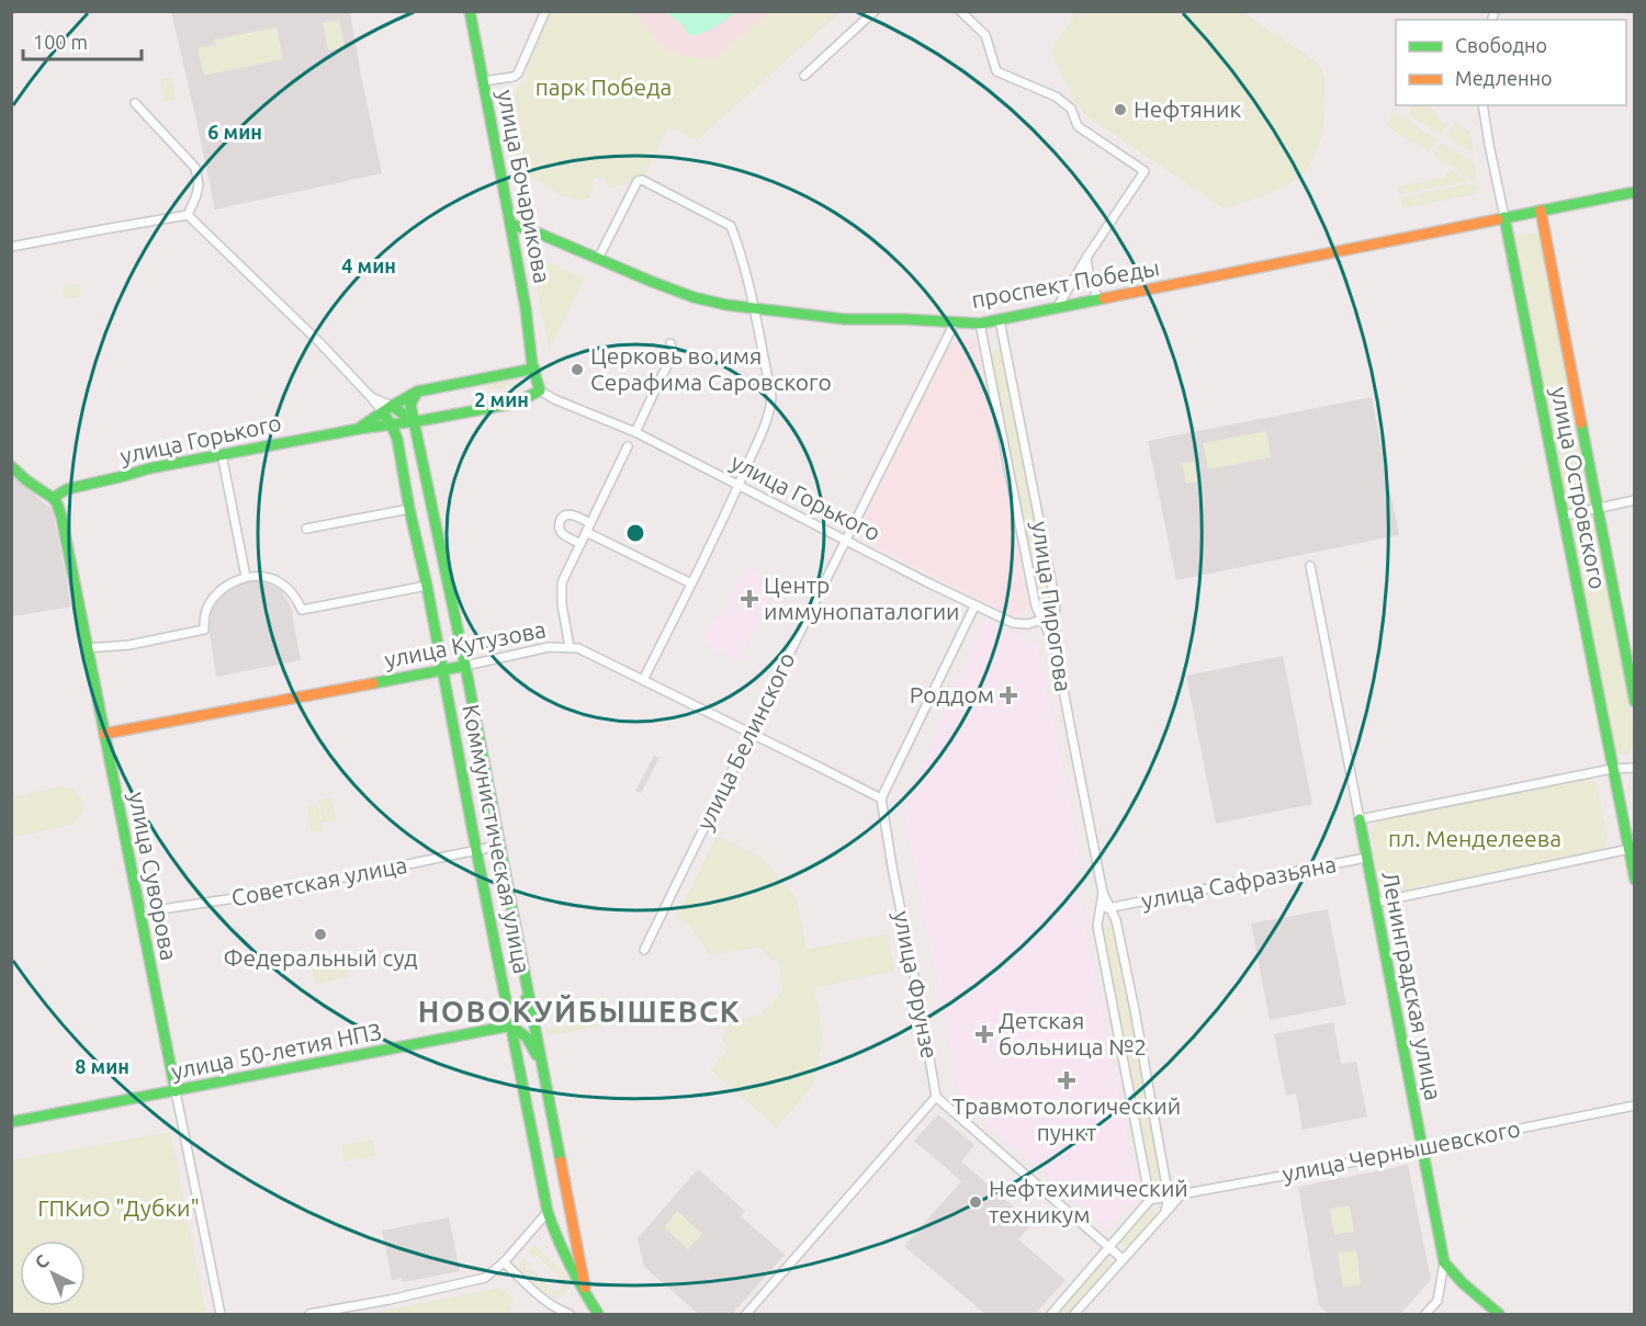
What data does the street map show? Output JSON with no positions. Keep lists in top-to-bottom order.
{
  "streets": {
    "main road": [
      "улица Бочарикова",
      "проспект Победы",
      "улица Горького",
      "улица Островского",
      "улица Кутузова",
      "Коммунистическая улица",
      "улица Суворова",
      "Ленинградская улица",
      "улица 50-летия НПЗ"
    ],
    "street": [
      "улица Пирогова",
      "улица Белинского",
      "Советская улица",
      "улица Сафразьяна",
      "улица Фрунзе",
      "улица Чернышевского"
    ]
  },
  "crossings": [
    ["улица Бочарикова", "проспект Победы"],
    ["улица Бочарикова", "улица Горького"],
    ["проспект Победы", "улица Островского"],
    ["проспект Победы", "улица Пирогова"],
    ["проспект Победы", "улица Белинского"],
    ["улица Горького", "улица Пирогова"],
    ["улица Горького", "улица Белинского"],
    ["улица Горького", "Коммунистическая улица"],
    ["улица Горького", "улица Суворова"],
    ["улица Пирогова", "улица Сафразьяна"],
    ["улица Пирогова", "улица Чернышевского"],
    ["улица Кутузова", "улица Белинского"],
    ["улица Кутузова", "Коммунистическая улица"],
    ["улица Кутузова", "улица Суворова"],
    ["улица Кутузова", "улица Фрунзе"],
    ["Коммунистическая улица", "Советская улица"],
    ["Коммунистическая улица", "улица 50-летия НПЗ"],
    ["улица Суворова", "Советская улица"],
    ["улица Суворова", "улица 50-летия НПЗ"],
    ["улица Сафразьяна", "Ленинградская улица"],
    ["Ленинградская улица", "улица Чернышевского"]
  ],
  "districts": ["НОВОКУЙБЫШЕВСК"],
  "parks": ["парк Победa", "пл. Менделеева", "ГПКиО \"Дубки\""],
  "places": {
    "other": [
      "Нефтяник",
      "Церковь во имя Серафима Саровского",
      "Федеральный суд",
      "Нефтехимический техникум"
    ],
    "health": [
      "Центр иммунопаталогии",
      "Роддом",
      "Детская больница №2",
      "Травмотологический пункт"
    ]
  },
  "legend": ["Свободно", "Медленно"],
  "scale_bar": "100 m",
  "north": "top left",
  "rings": [
    "6 мин",
    "4 мин",
    "2 мин",
    "8 мин"
  ]
}
